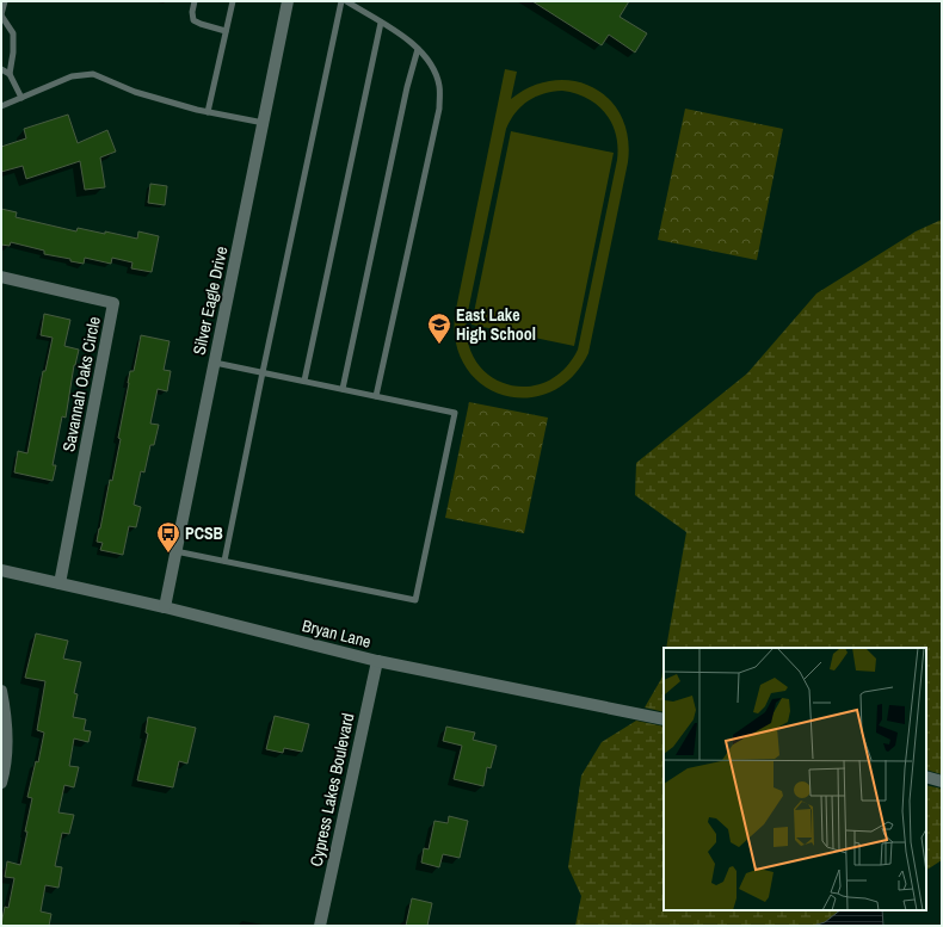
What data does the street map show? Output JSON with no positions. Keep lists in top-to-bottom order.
{
  "streets": {
    "street": [
      "Silver Eagle Drive",
      "Savannah Oaks Circle",
      "Bryan Lane",
      "Cypress Lakes Boulevard"
    ]
  },
  "crossings": [
    ["Silver Eagle Drive", "Bryan Lane"],
    ["Savannah Oaks Circle", "Bryan Lane"],
    ["Bryan Lane", "Cypress Lakes Boulevard"]
  ],
  "places": {
    "school or university": ["East Lake High School"],
    "bus stop": ["PCSB"]
  }
}
